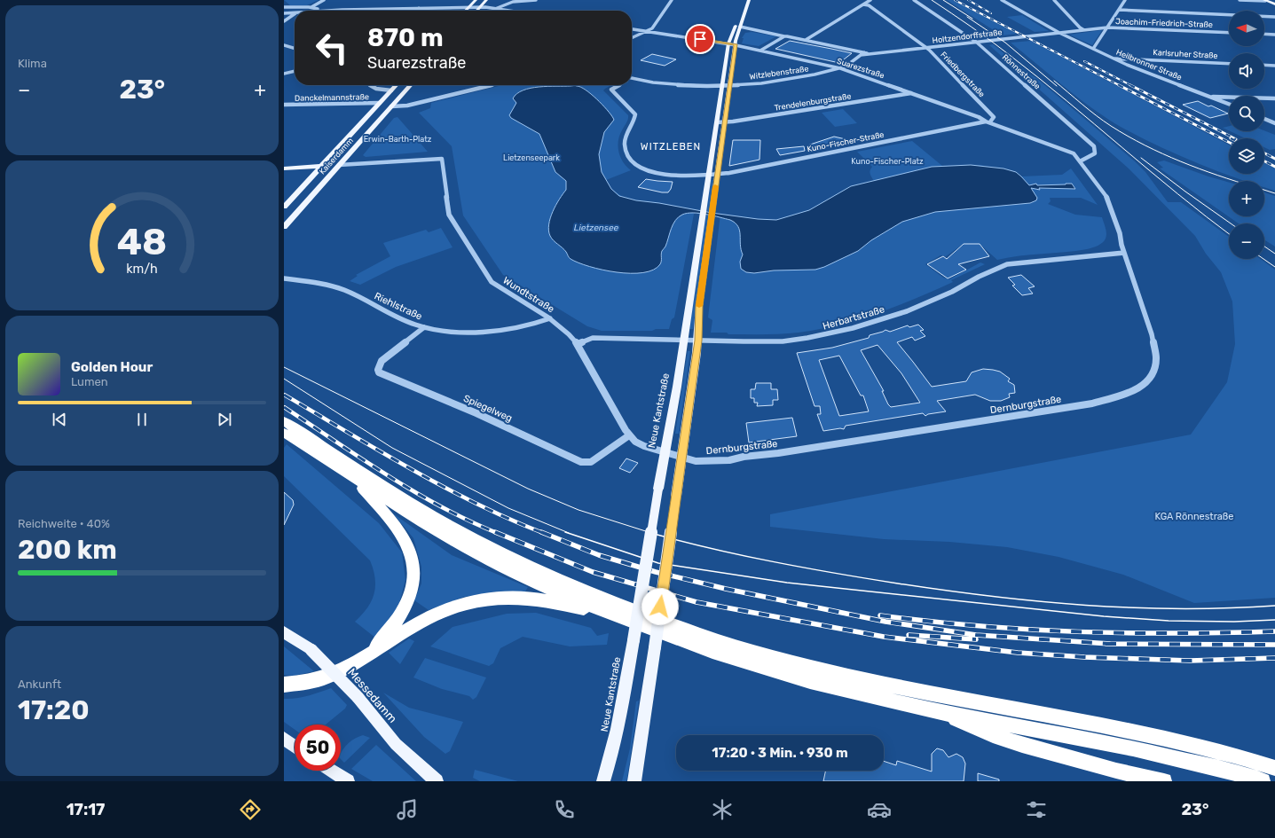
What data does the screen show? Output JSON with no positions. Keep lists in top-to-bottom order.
{
  "streets": {
    "main road": ["Kaiserdamm", "Neue Kantstraße", "Messedamm"],
    "street": [
      "Joachim-Friedrich-Straße",
      "Holtzendorffstraße",
      "Karlsruher Straße",
      "Heilbronner Straße",
      "Suarezstraße",
      "Rönnestraße",
      "Witzlebenstraße",
      "Friedbergstraße",
      "Danckelmannstraße",
      "Trendelenburgstraße",
      "Kuno-Fischer-Straße",
      "Wundtstraße",
      "Riehlstraße",
      "Herbartstraße",
      "Dernburgstraße",
      "Spiegelweg"
    ]
  },
  "crossings": [
    ["Joachim-Friedrich-Straße", "Holtzendorffstraße"],
    ["Holtzendorffstraße", "Heilbronner Straße"],
    ["Holtzendorffstraße", "Rönnestraße"],
    ["Holtzendorffstraße", "Witzlebenstraße"],
    ["Holtzendorffstraße", "Friedbergstraße"],
    ["Karlsruher Straße", "Heilbronner Straße"],
    ["Suarezstraße", "Rönnestraße"],
    ["Suarezstraße", "Witzlebenstraße"],
    ["Suarezstraße", "Trendelenburgstraße"],
    ["Suarezstraße", "Kuno-Fischer-Straße"],
    ["Suarezstraße", "Dernburgstraße"],
    ["Suarezstraße", "Neue Kantstraße"],
    ["Rönnestraße", "Dernburgstraße"],
    ["Witzlebenstraße", "Neue Kantstraße"],
    ["Danckelmannstraße", "Kaiserdamm"],
    ["Trendelenburgstraße", "Neue Kantstraße"],
    ["Kuno-Fischer-Straße", "Neue Kantstraße"],
    ["Kaiserdamm", "Wundtstraße"],
    ["Wundtstraße", "Riehlstraße"],
    ["Wundtstraße", "Herbartstraße"],
    ["Wundtstraße", "Dernburgstraße"],
    ["Wundtstraße", "Spiegelweg"],
    ["Wundtstraße", "Neue Kantstraße"],
    ["Riehlstraße", "Spiegelweg"],
    ["Herbartstraße", "Dernburgstraße"],
    ["Herbartstraße", "Neue Kantstraße"],
    ["Dernburgstraße", "Neue Kantstraße"]
  ],
  "districts": ["WITZLEBEN"],
  "water": ["Lietzensee"],
  "parks": [
    "Erwin-Barth-Platz",
    "Lietzenseepark",
    "Kuno-Fischer-Platz",
    "KGA Rönnestraße"
  ],
  "north": "left",
  "page": {
    "tile": [
      "Klima",
      ["Reichweite · 40%", "200 km"],
      ["Ankunft", "17:20"]
    ],
    "map_buttons": ["+", "−"],
    "turn": ["870 m", "Suarezstraße"],
    "heat": ["−", "23°", "+"],
    "song": ["Golden Hour", "Lumen"],
    "limit": "50",
    "trip": "17:20 · 3 Min. · 930 m",
    "tabs": ["17:17", "23°"],
    "gauge": ["48", "km/h"]
  }
}
